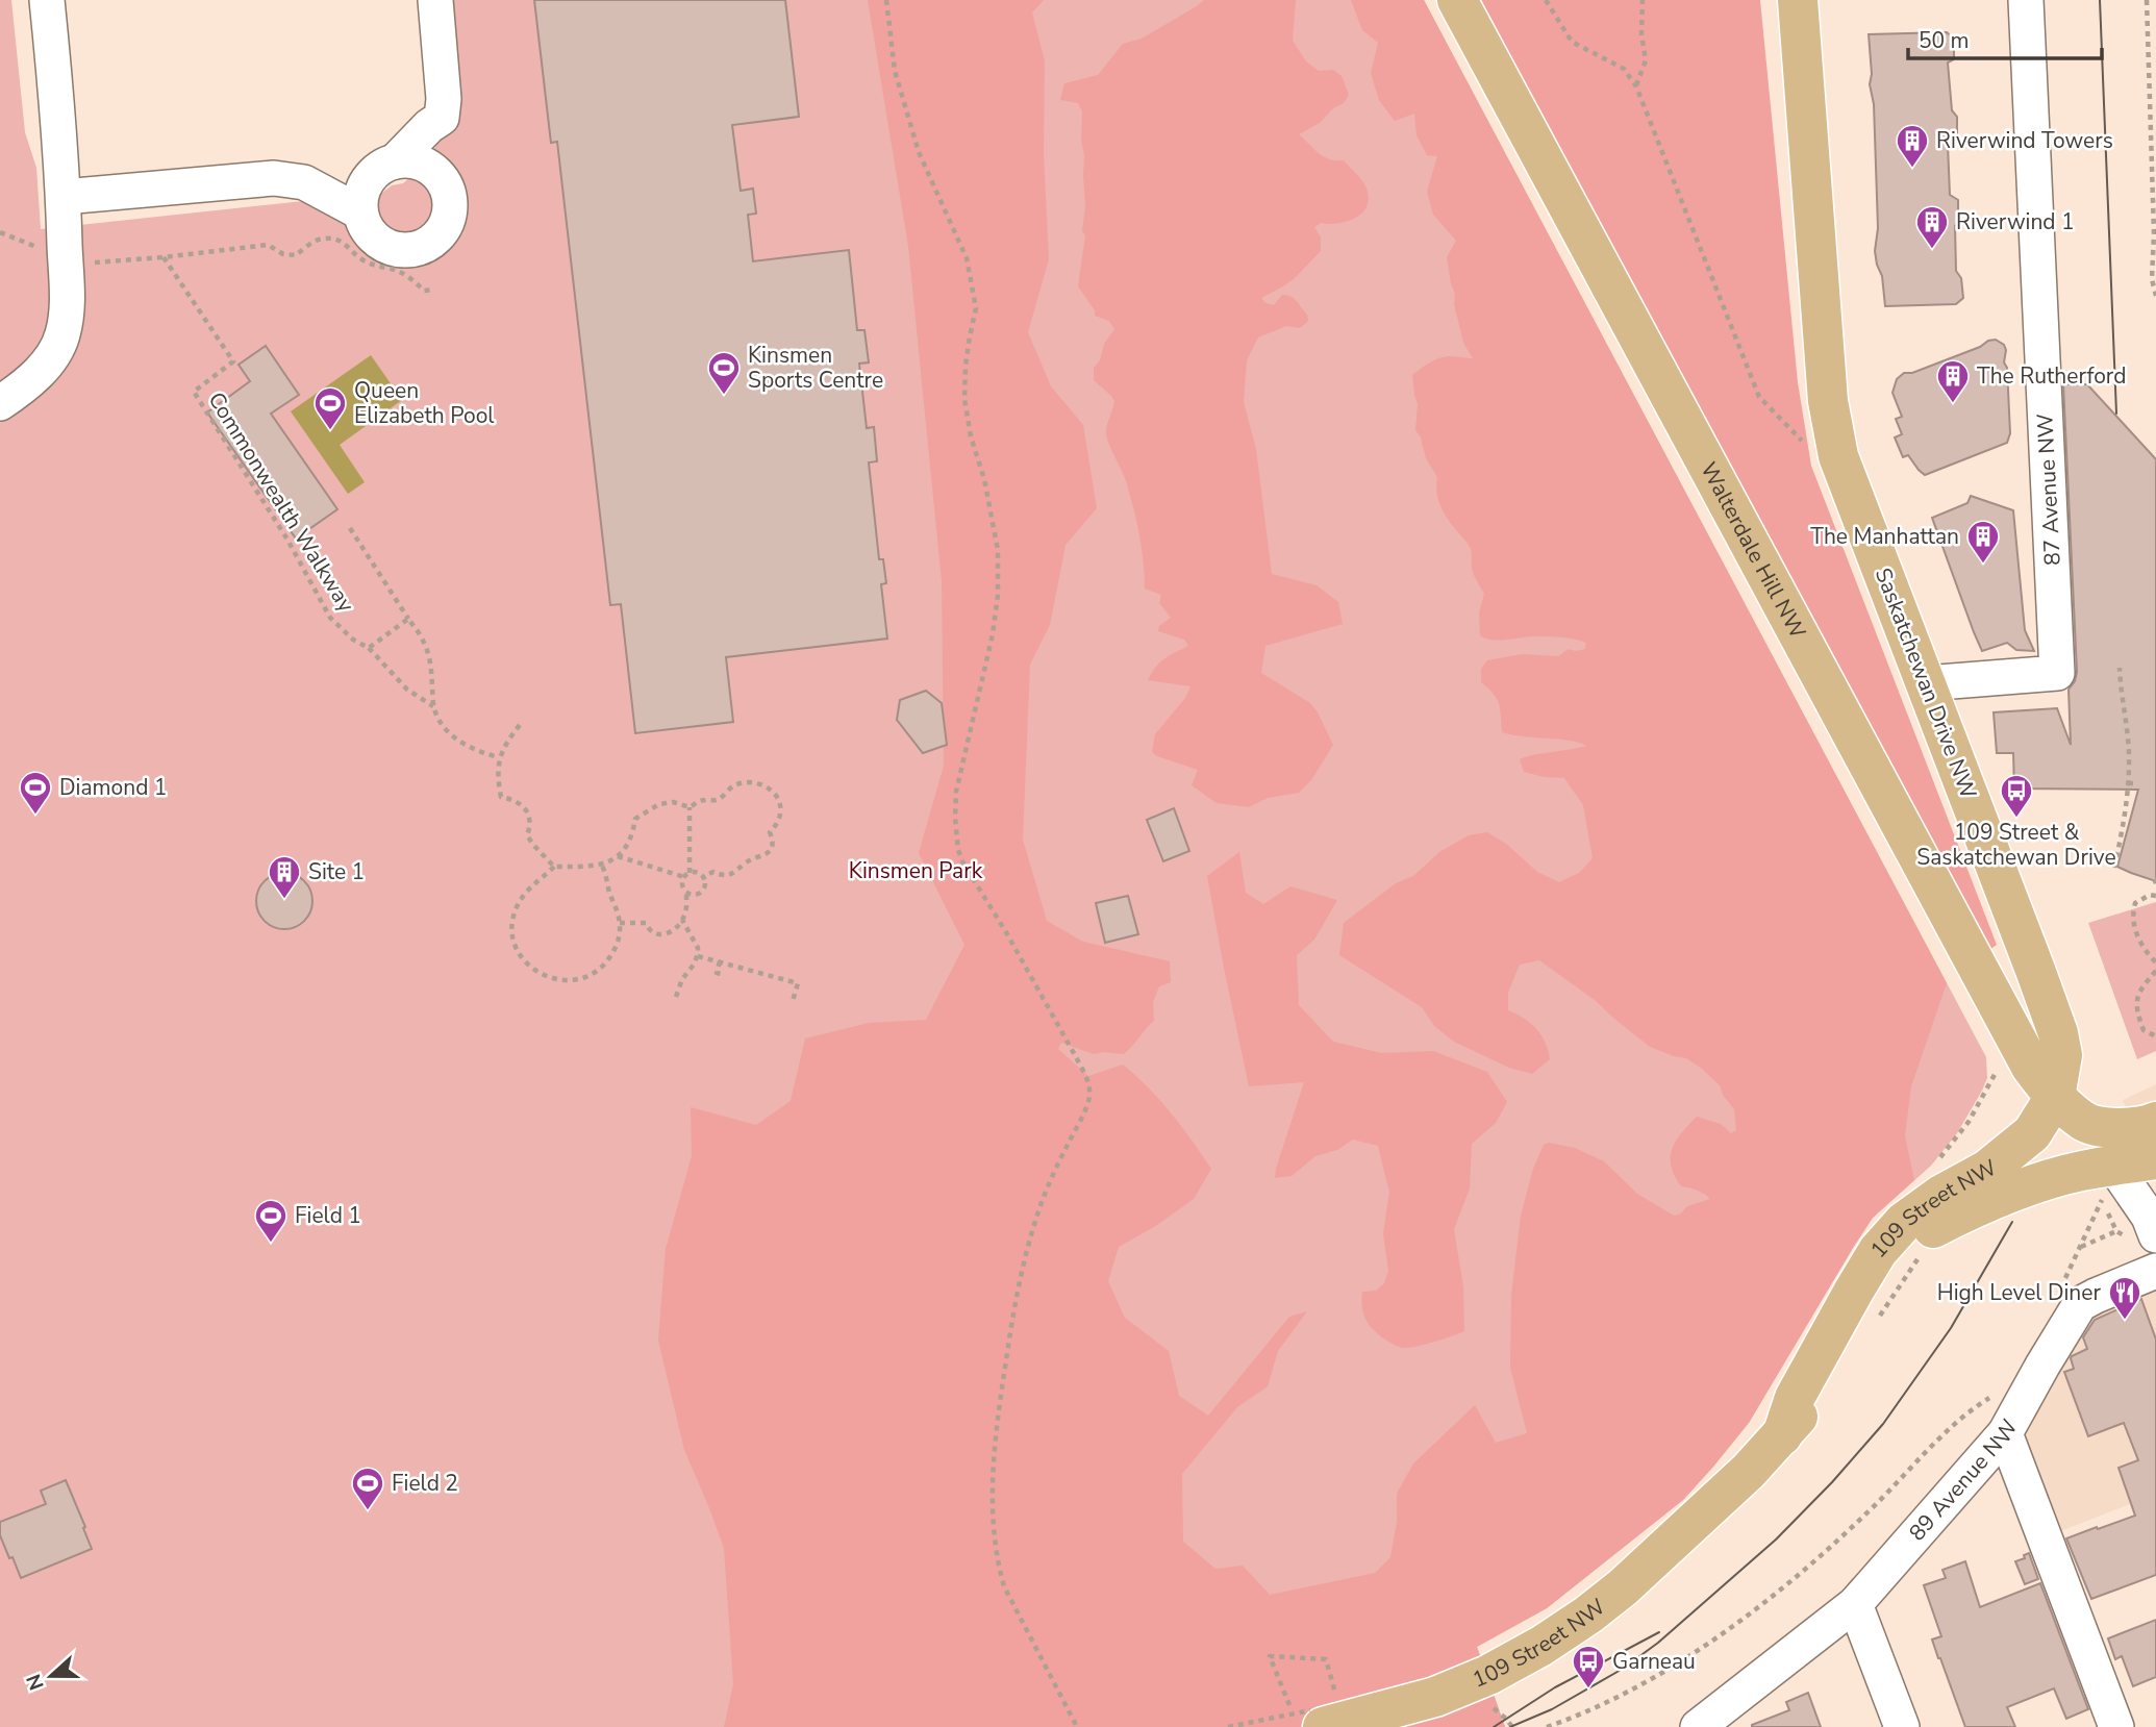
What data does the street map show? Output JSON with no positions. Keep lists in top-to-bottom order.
{
  "streets": {
    "main road": ["Walterdale Hill NW", "Saskatchewan Drive NW", "109 Street NW"],
    "street": ["87 Avenue NW", "89 Avenue NW"],
    "path": ["Commonwealth Walkway"]
  },
  "crossings": [
    ["87 Avenue NW", "Saskatchewan Drive NW"],
    ["Walterdale Hill NW", "Saskatchewan Drive NW"],
    ["Walterdale Hill NW", "109 Street NW"],
    ["Saskatchewan Drive NW", "109 Street NW"]
  ],
  "parks": ["Kinsmen Park"],
  "places": {
    "building": [
      "Riverwind Towers",
      "Riverwind 1",
      "The Rutherford",
      "The Manhattan",
      "Site 1"
    ],
    "sports": [
      "Kinsmen Sports Centre",
      "Queen Elizabeth Pool",
      "Diamond 1",
      "Field 1",
      "Field 2"
    ],
    "bus stop": ["109 Street & Saskatchewan Drive", "Garneau"],
    "restaurant": ["High Level Diner"]
  },
  "scale_bar": "50 m",
  "north": "left"
}
